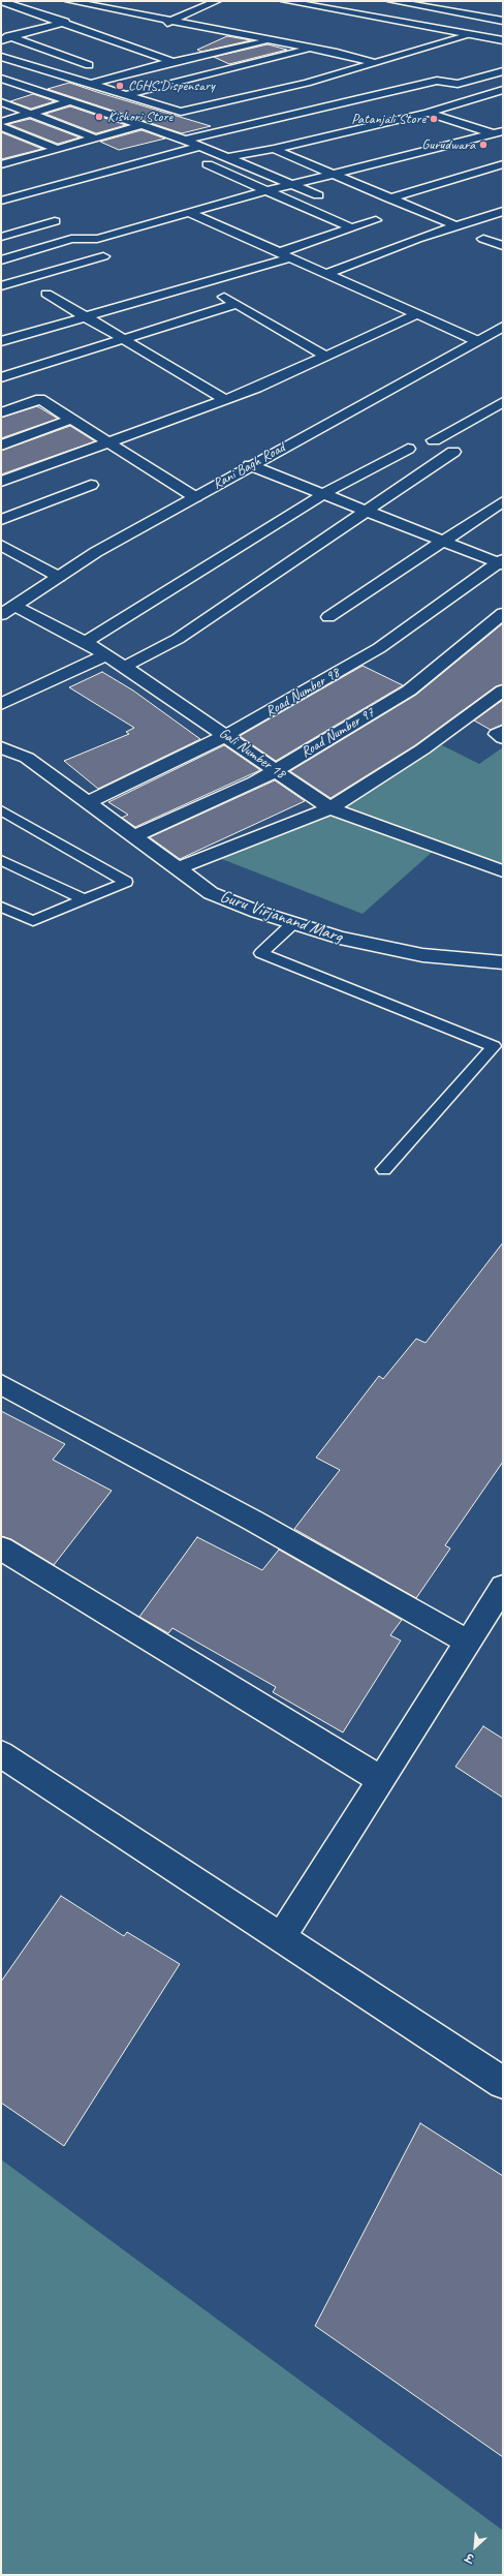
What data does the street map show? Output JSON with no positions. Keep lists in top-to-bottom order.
{
  "streets": {
    "street": [
      "Rani Bagh Road",
      "Road Number 98",
      "Road Number 97",
      "Gali Number 18",
      "Guru Virjanand Marg"
    ]
  },
  "crossings": [
    ["Rani Bagh Road", "Gali Number 18"],
    ["Road Number 98", "Gali Number 18"],
    ["Road Number 98", "Guru Virjanand Marg"],
    ["Road Number 97", "Gali Number 18"],
    ["Road Number 97", "Guru Virjanand Marg"]
  ],
  "places": [
    "CGHS Dispensary",
    "Kishori Store",
    "Patanjali Store",
    "Gurudwara"
  ],
  "north": "bottom left"
}
